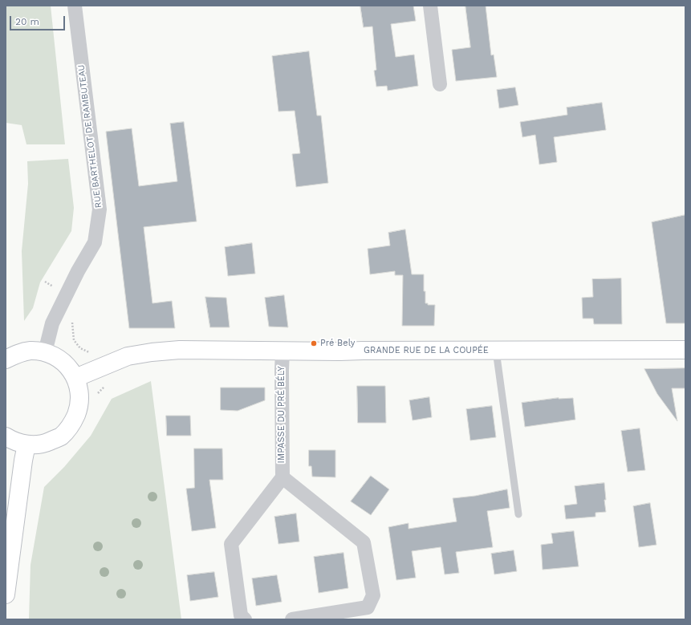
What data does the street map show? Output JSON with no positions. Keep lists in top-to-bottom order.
{
  "streets": {
    "main road": ["GRANDE RUE DE LA COUPÉE"],
    "street": ["RUE BARTHELOT DE RAMBUTEAU", "IMPASSE DU PRÉ BÉLY"]
  },
  "crossings": [
    ["GRANDE RUE DE LA COUPÉE", "IMPASSE DU PRÉ BÉLY"]
  ],
  "places": ["Pré Bely"],
  "scale_bar": "20 m"
}
